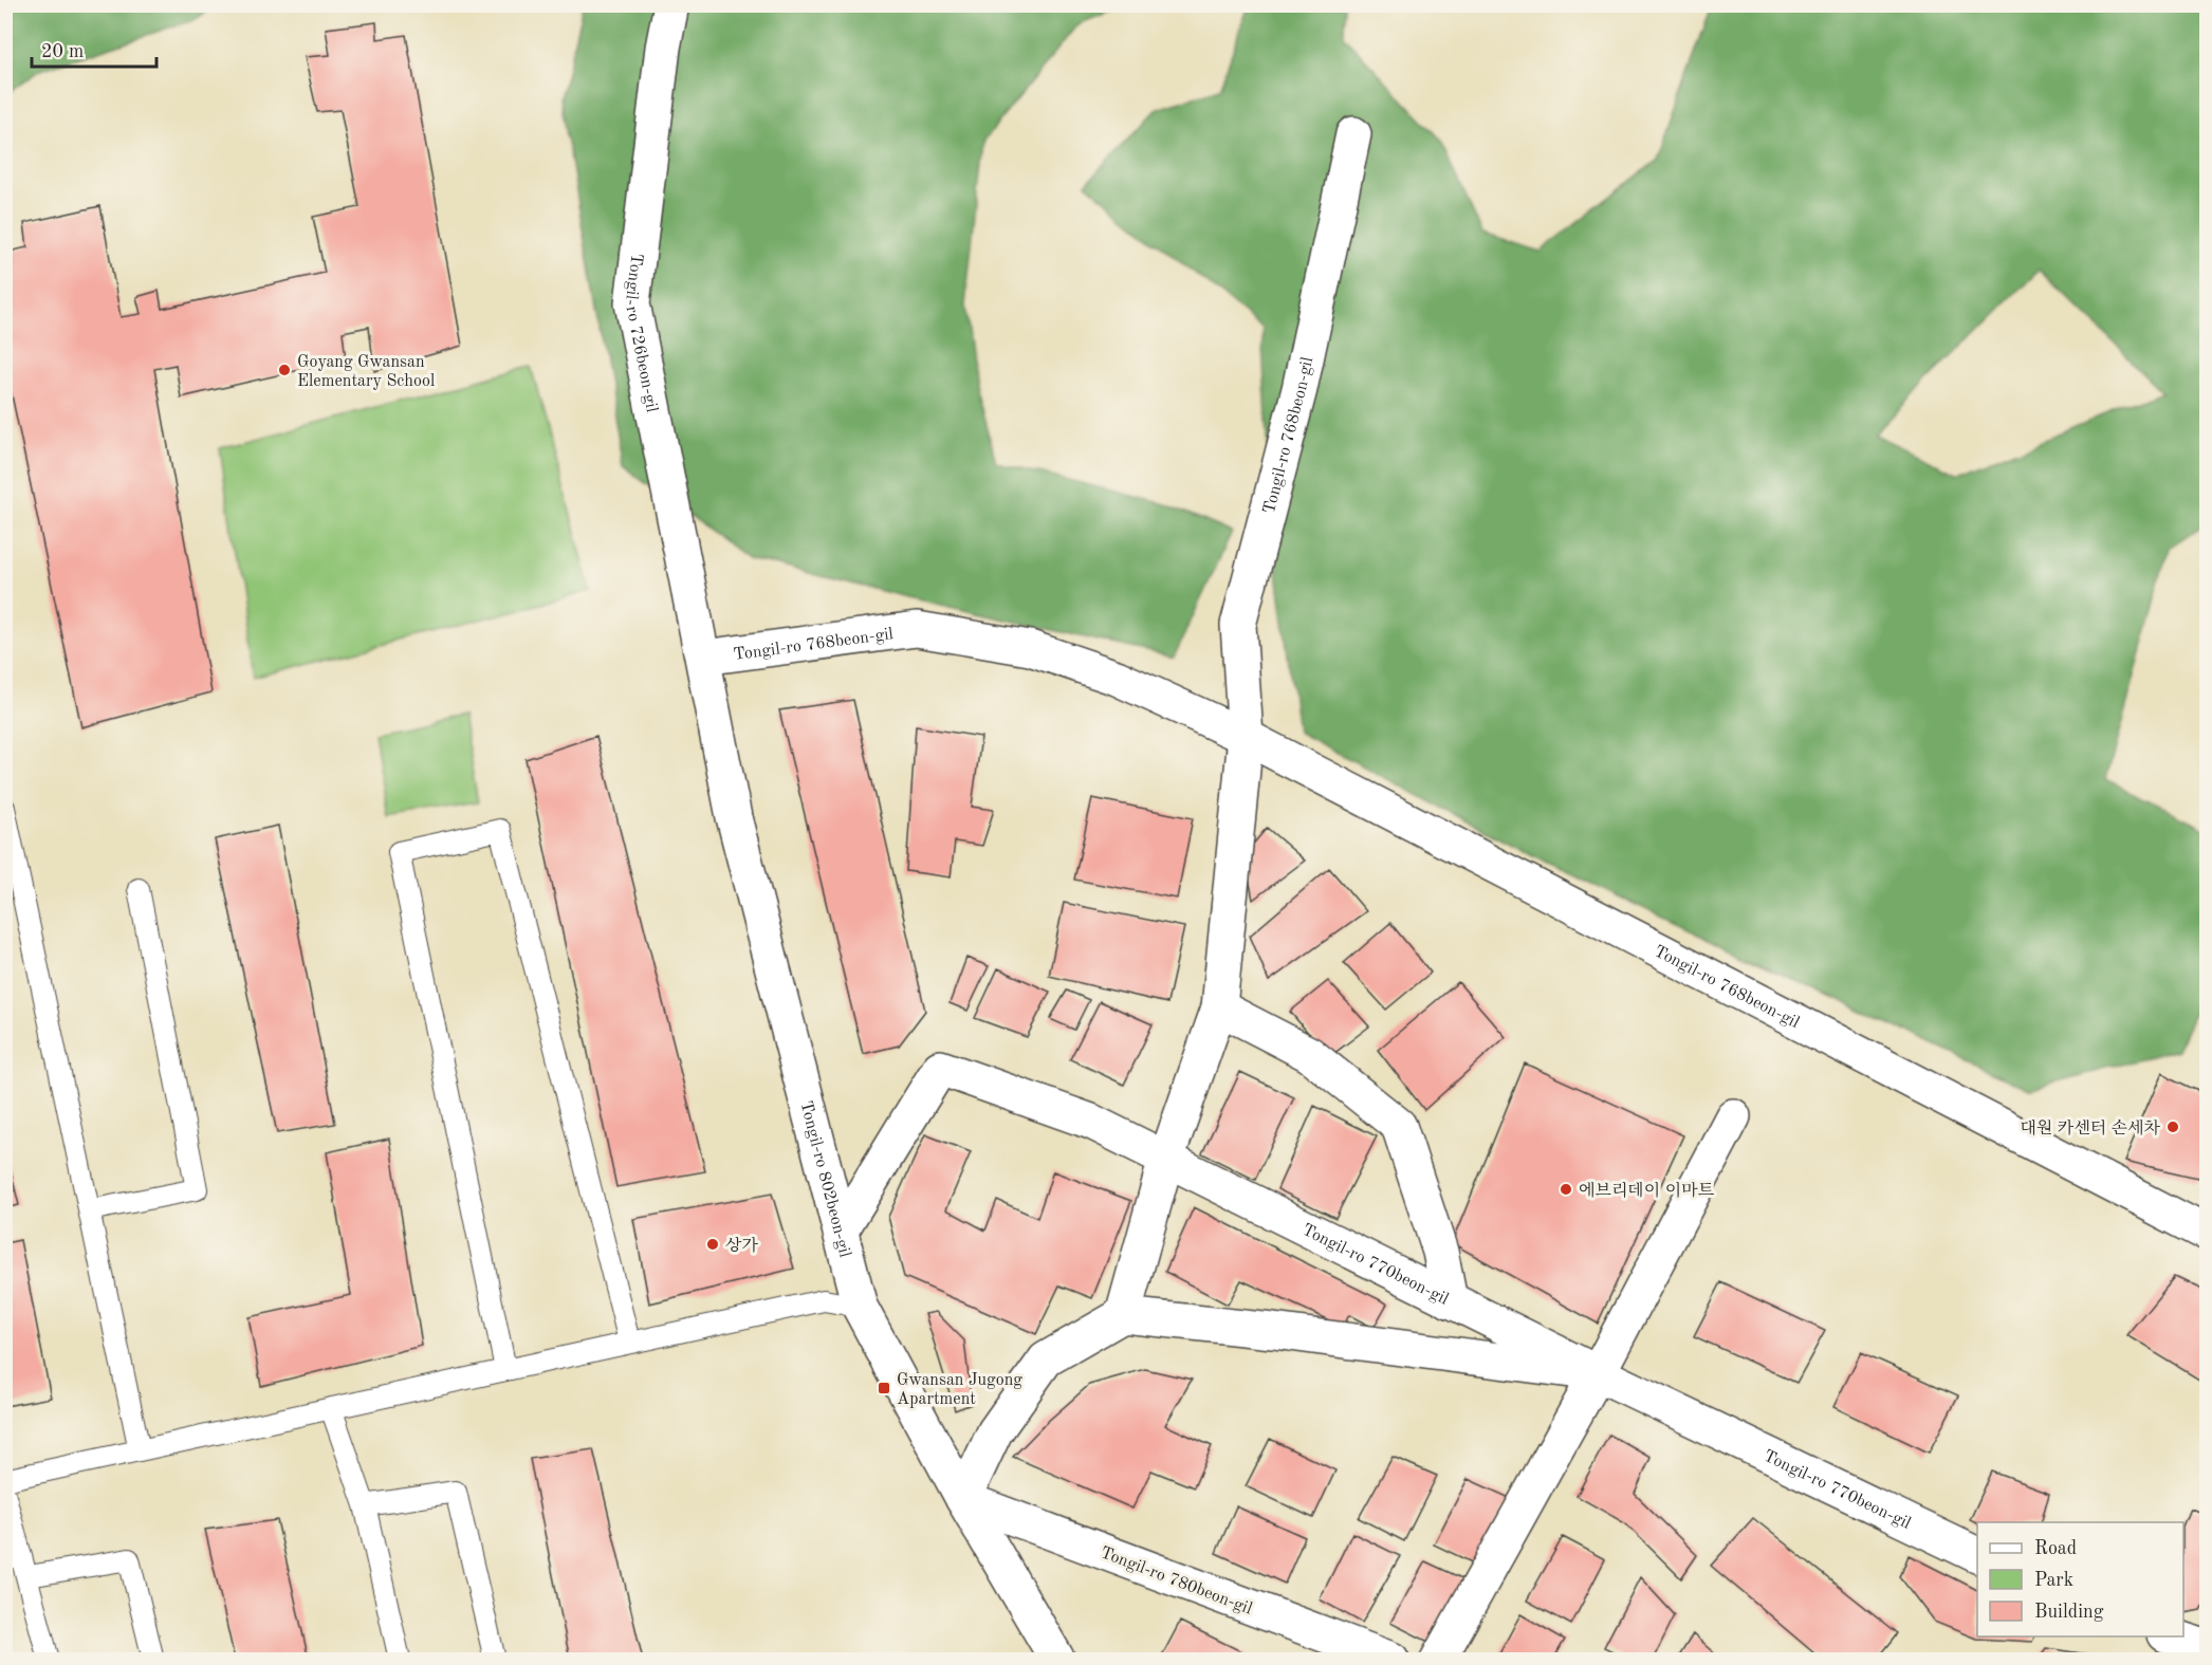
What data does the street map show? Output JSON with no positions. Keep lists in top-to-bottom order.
{
  "streets": {
    "street": [
      "Tongil-ro 726beon-gil",
      "Tongil-ro 768beon-gil",
      "Tongil-ro 802beon-gil",
      "Tongil-ro 770beon-gil",
      "Tongil-ro 780beon-gil"
    ]
  },
  "crossings": [
    ["Tongil-ro 726beon-gil", "Tongil-ro 768beon-gil"],
    ["Tongil-ro 726beon-gil", "Tongil-ro 802beon-gil"],
    ["Tongil-ro 768beon-gil", "Tongil-ro 802beon-gil"],
    ["Tongil-ro 802beon-gil", "Tongil-ro 770beon-gil"],
    ["Tongil-ro 802beon-gil", "Tongil-ro 780beon-gil"]
  ],
  "places": {
    "other": [
      "Goyang Gwansan Elementary School",
      "대원 카센터 손세차",
      "에브리데이 이마트",
      "상가"
    ],
    "transit": ["Gwansan Jugong Apartment"]
  },
  "legend": ["Road", "Park", "Building"],
  "scale_bar": "20 m"
}
